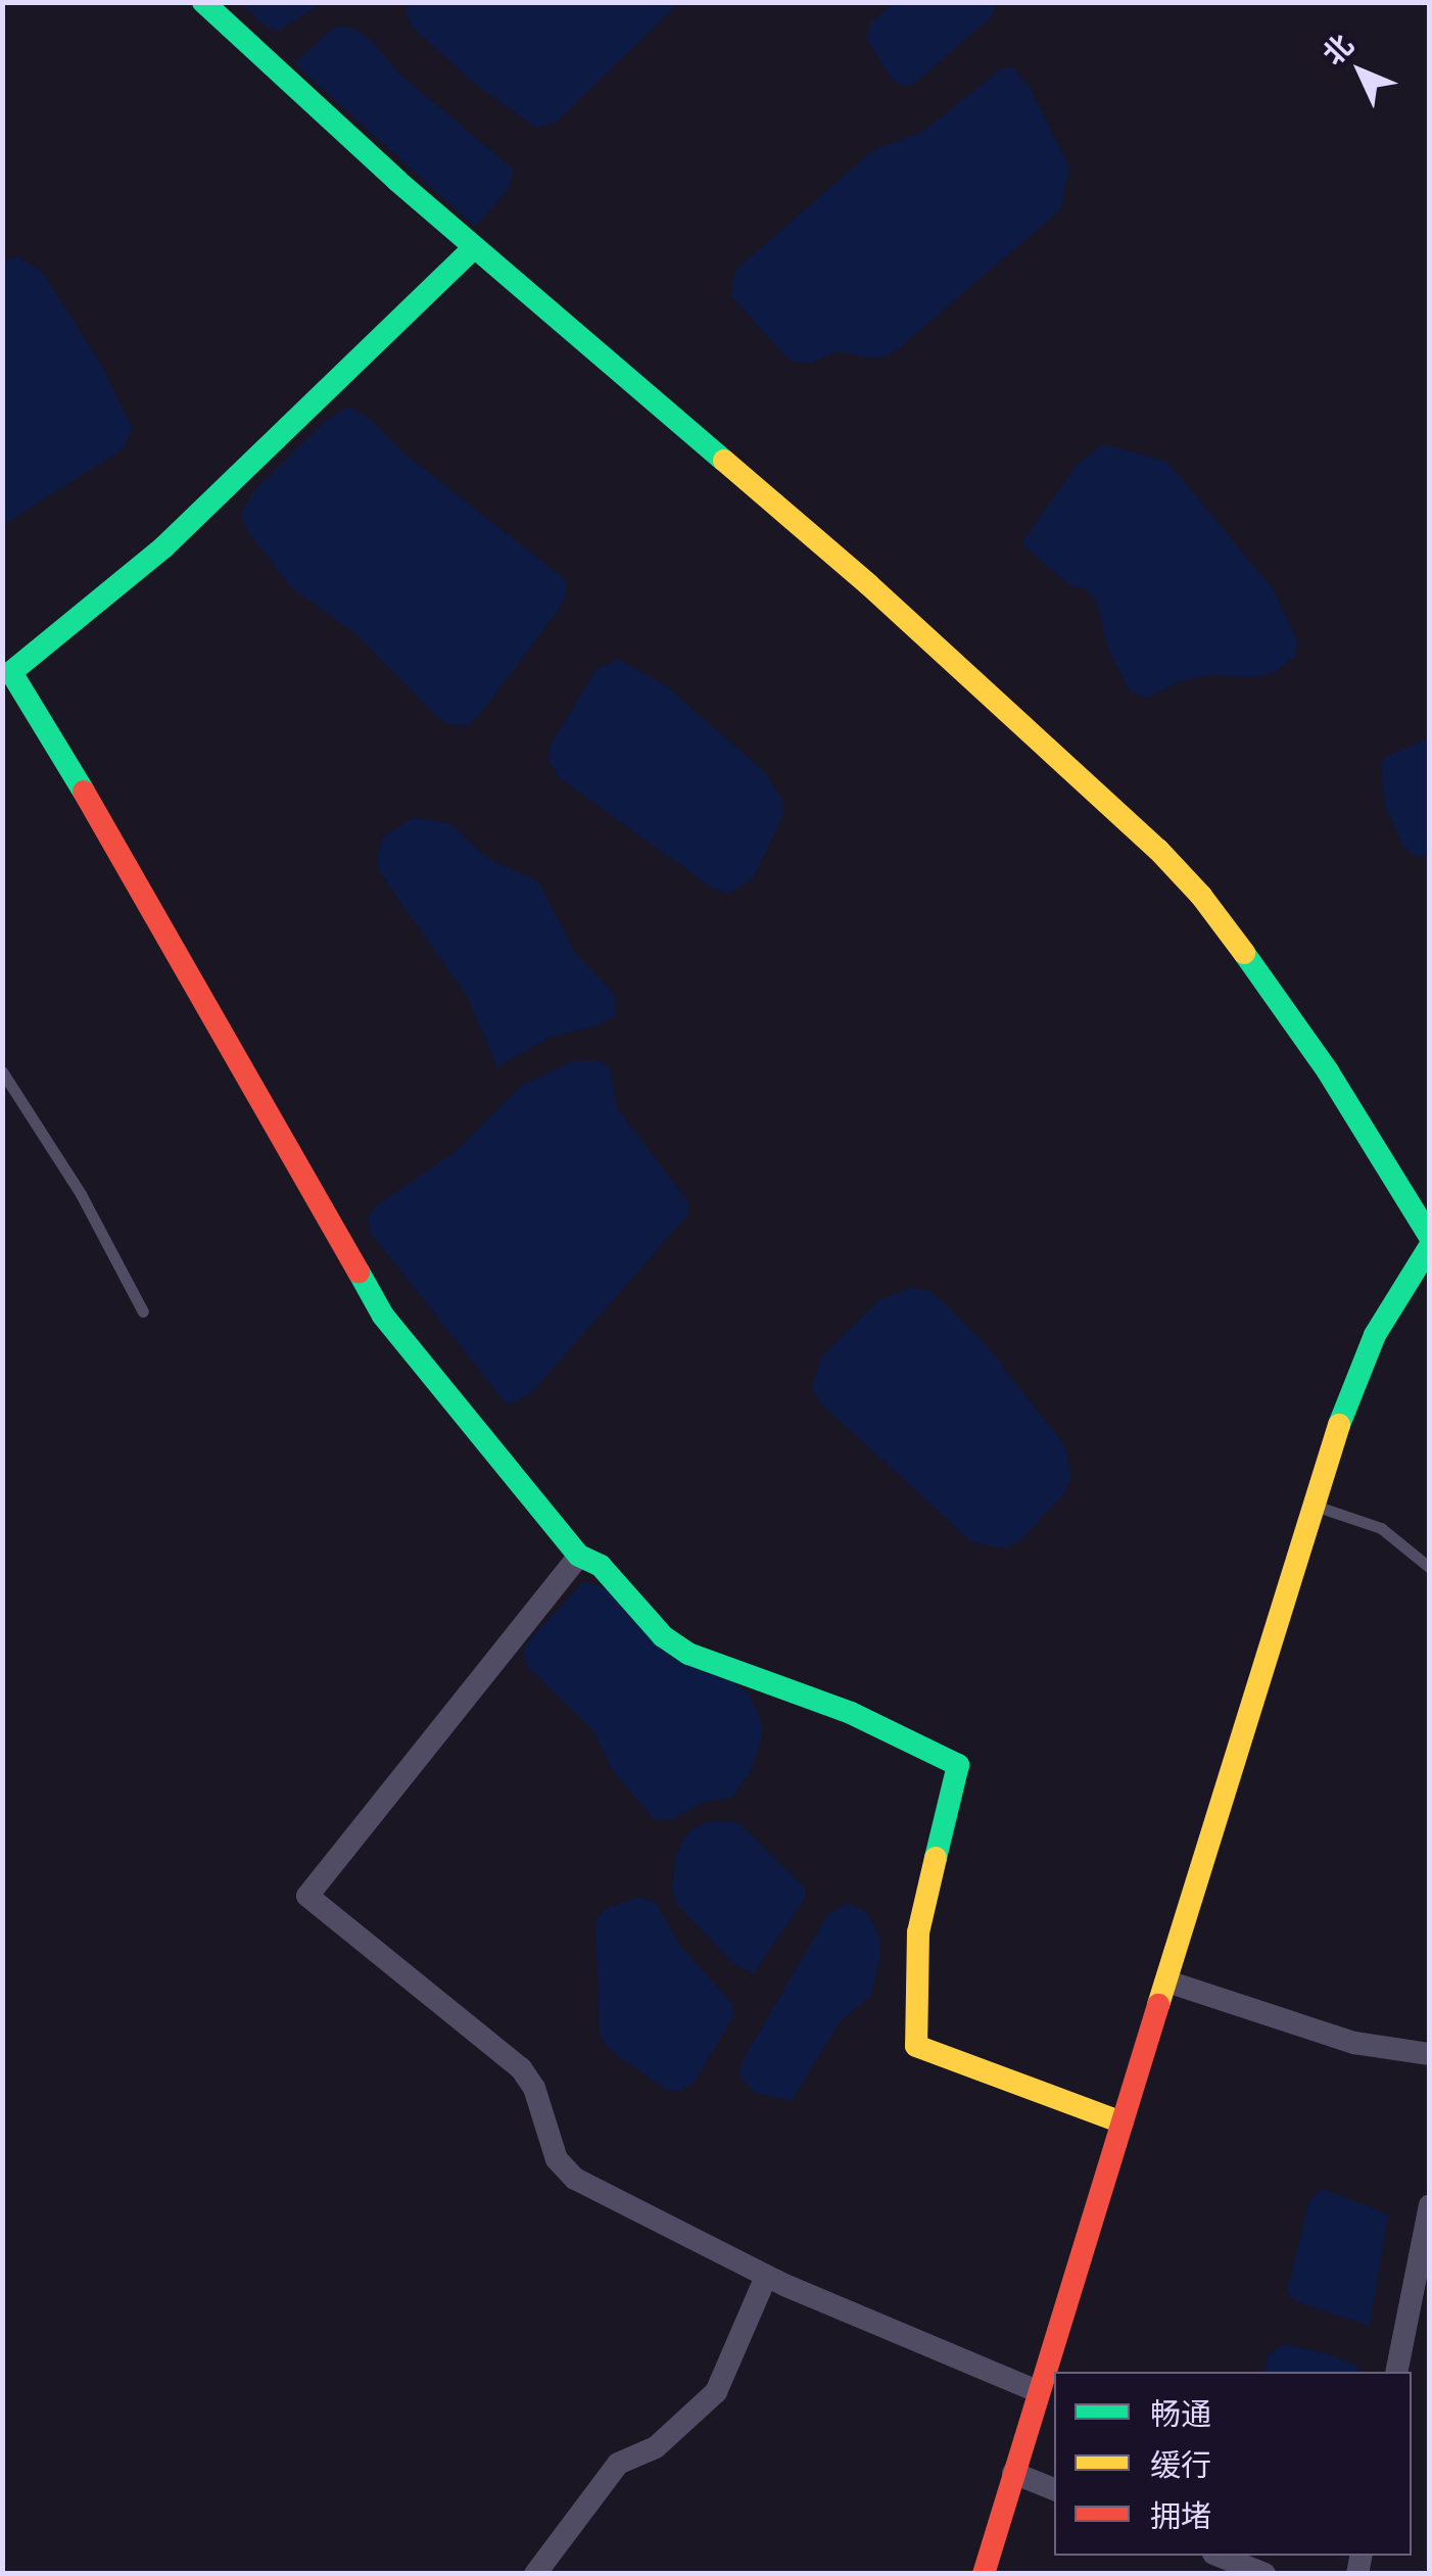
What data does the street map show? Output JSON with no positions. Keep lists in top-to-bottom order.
{
  "legend": ["畅通", "缓行", "拥堵"],
  "north": "top left"
}
